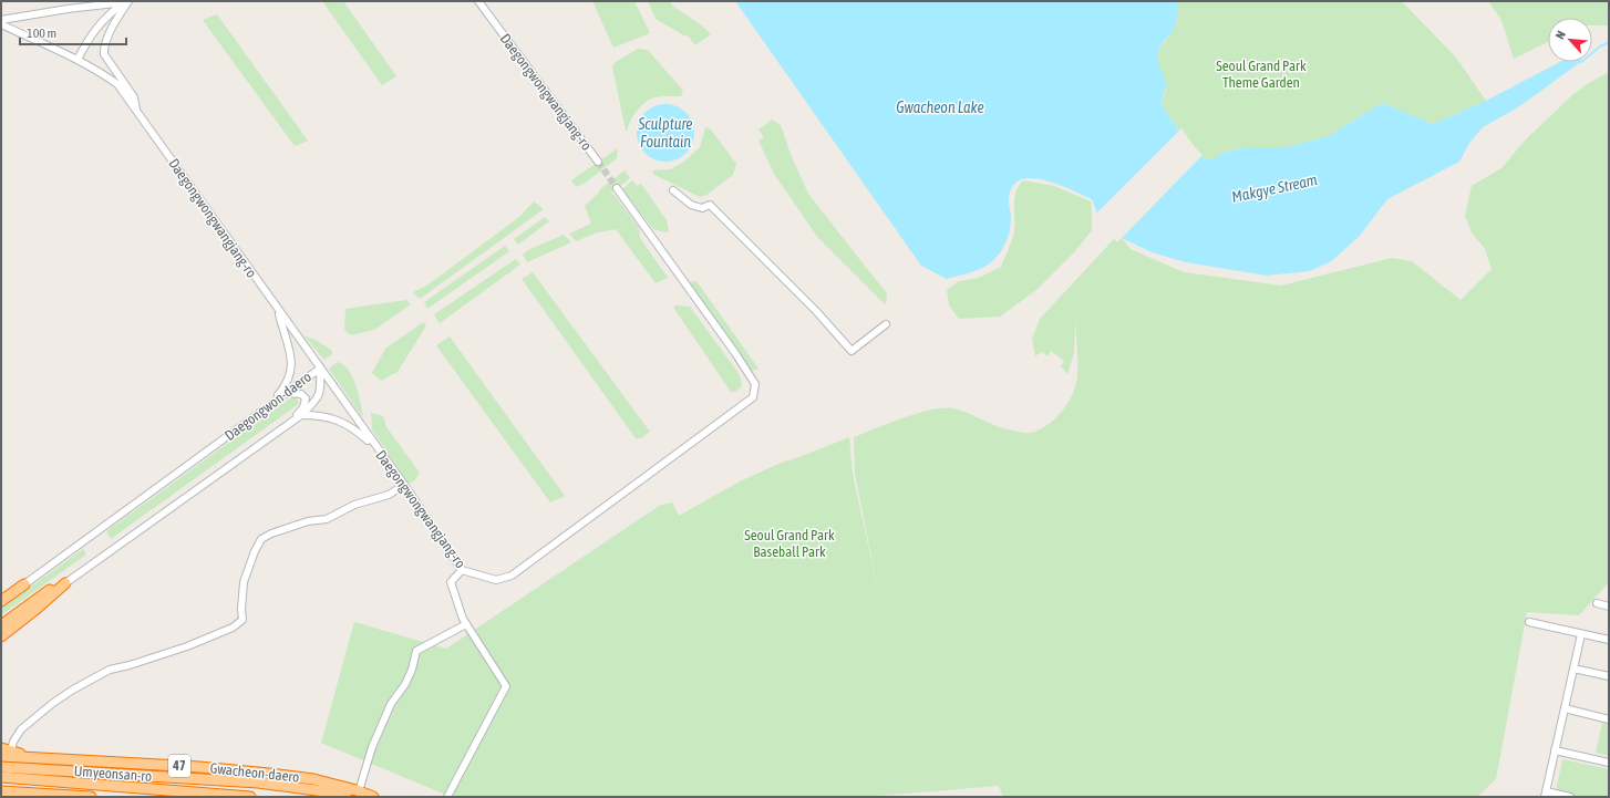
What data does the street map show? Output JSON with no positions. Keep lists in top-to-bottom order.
{
  "streets": {
    "highway": ["47", "Gwacheon-daero", "Umyeonsan-ro"],
    "street": ["Daegongwongwangjang-ro", "Daegongwon-daero"]
  },
  "crossings": [
    ["Daegongwongwangjang-ro", "Daegongwon-daero"],
    ["Gwacheon-daero", "Umyeonsan-ro"]
  ],
  "water": ["Gwacheon Lake", "Sculpture Fountain", "Makgye Stream"],
  "parks": ["Seoul Grand Park Theme Garden", "Seoul Grand Park Baseball Park"],
  "scale_bar": "100 m",
  "north": "top left"
}
